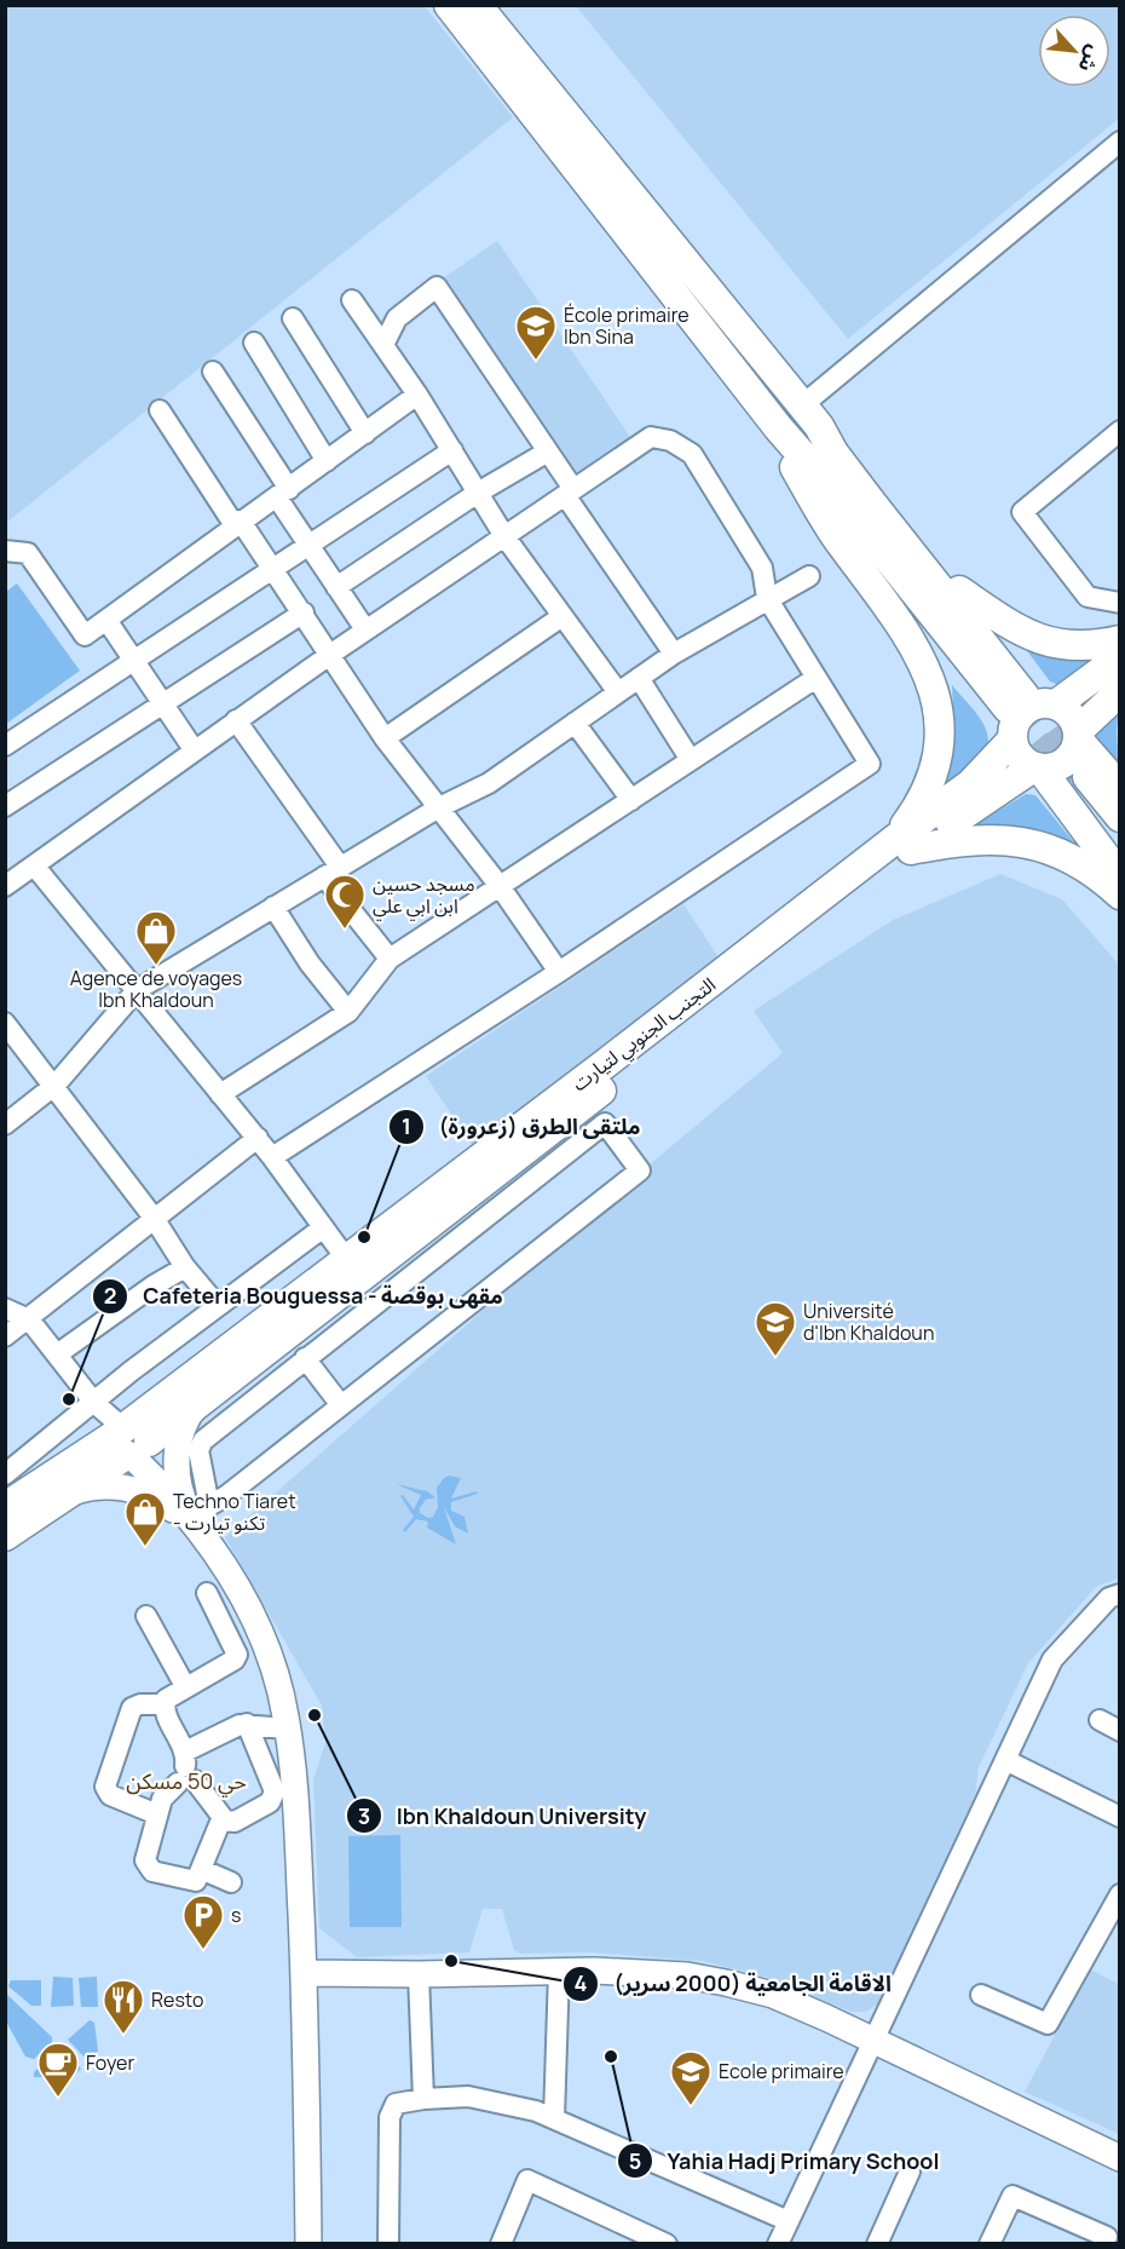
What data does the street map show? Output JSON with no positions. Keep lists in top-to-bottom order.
{
  "streets": {
    "highway": ["التجنب الجنوبي لتيارت"]
  },
  "districts": ["حي 50 مسكن"],
  "places": {
    "school or university": ["École primaire Ibn Sina", "Université d'Ibn Khaldoun", "Ecole primaire"],
    "mosque": ["مسجد حسين ابن ابي علي"],
    "shop": ["Agence de voyages Ibn Khaldoun", "Techno Tiaret - تكنو تيارت"],
    "other": [
      "ملتقى الطرق (زعرورة)",
      "Cafeteria Bouguessa - مقهى بوقصة",
      "Ibn Khaldoun University",
      "الاقامة الجامعية (2000 سرير)",
      "Yahia Hadj Primary School"
    ],
    "parking": ["s"],
    "restaurant": ["Resto"],
    "cafe": ["Foyer"]
  },
  "north": "bottom right"
}
